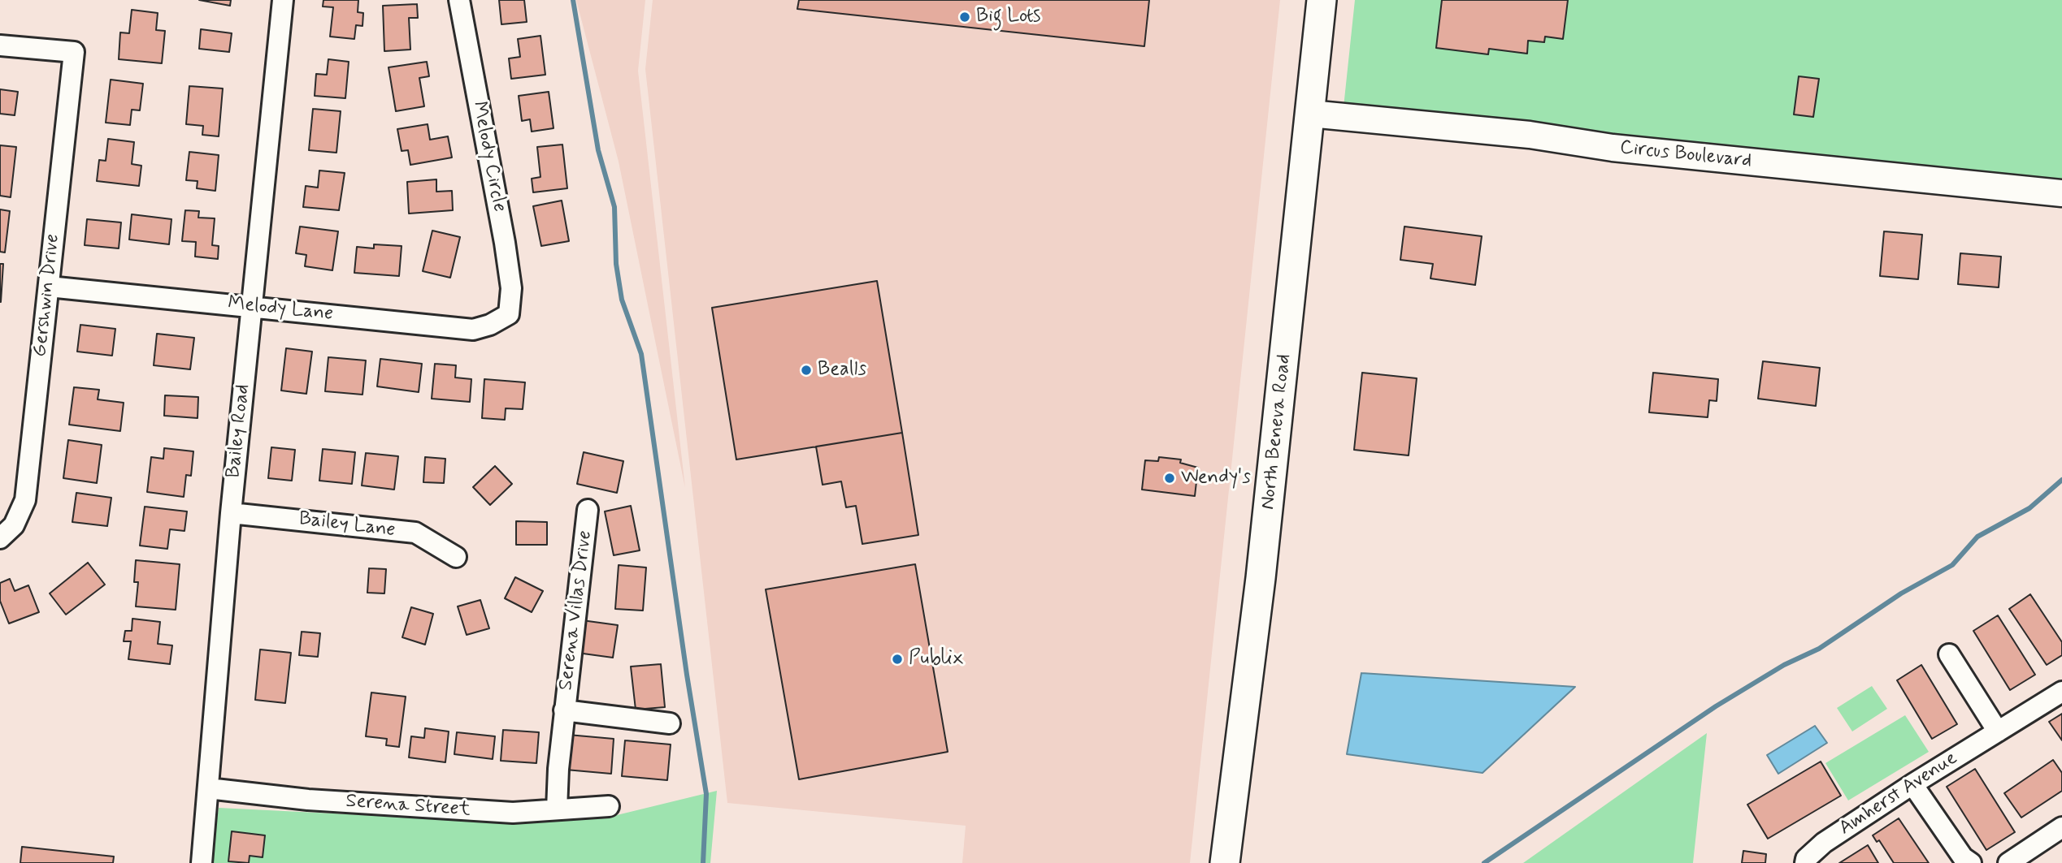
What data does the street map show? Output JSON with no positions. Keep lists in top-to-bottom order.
{
  "streets": {
    "main road": ["North Beneva Road"],
    "street": [
      "Circus Boulevard",
      "Melody Circle",
      "Gershwin Drive",
      "Melody Lane",
      "Bailey Road",
      "Bailey Lane",
      "Serena Villas Drive",
      "Amherst Avenue",
      "Serena Street"
    ]
  },
  "crossings": [
    ["Circus Boulevard", "North Beneva Road"],
    ["Melody Circle", "Melody Lane"],
    ["Gershwin Drive", "Melody Lane"],
    ["Melody Lane", "Bailey Road"],
    ["Bailey Road", "Bailey Lane"],
    ["Bailey Road", "Serena Street"],
    ["Serena Villas Drive", "Serena Street"]
  ],
  "places": [
    "Big Lots",
    "Bealls",
    "Wendy's",
    "Publix"
  ]
}
